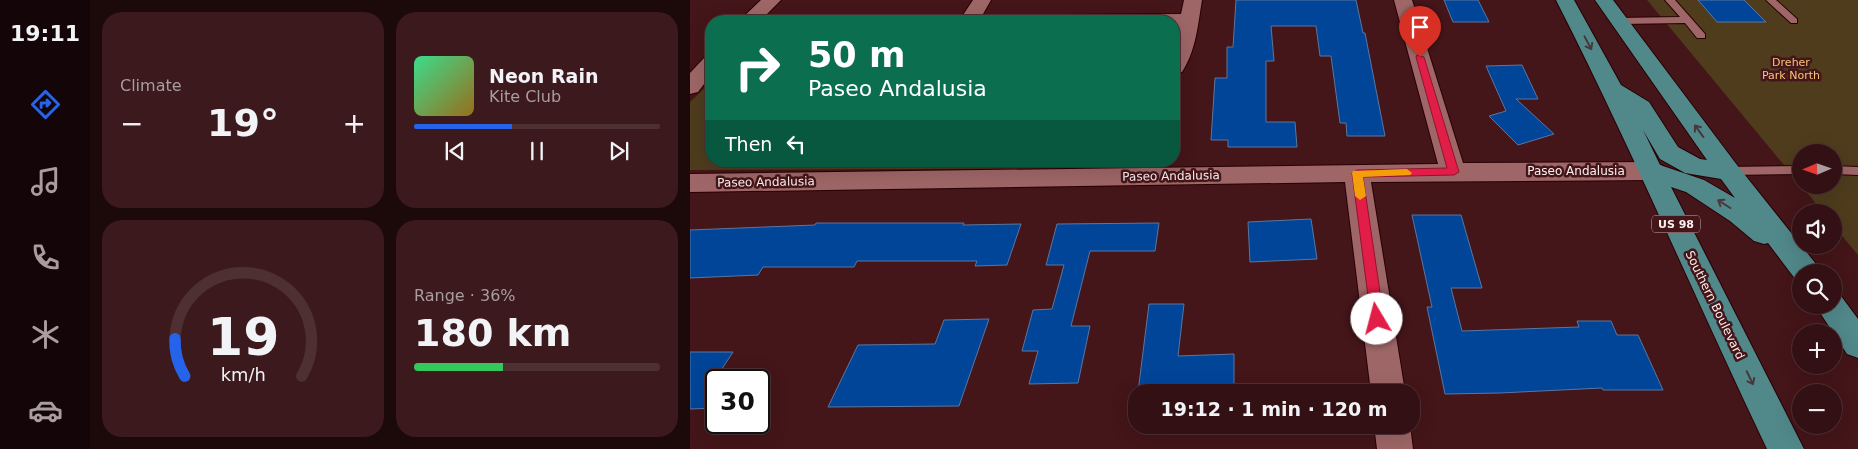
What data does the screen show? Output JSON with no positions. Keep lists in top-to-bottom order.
{
  "streets": {
    "main road": ["US 98", "Southern Boulevard"],
    "street": ["Paseo Andalusia"]
  },
  "crossings": [
    ["Paseo Andalusia", "Southern Boulevard"]
  ],
  "parks": ["Dreher Park North"],
  "north": "left",
  "page": {
    "tabs": "19:11",
    "tile": [
      "Climate",
      ["Range · 36%", "180 km"]
    ],
    "turn": ["50 m", "Paseo Andalusia"],
    "song": ["Neon Rain", "Kite Club"],
    "heat": ["−", "19°", "+"],
    "then": "Then",
    "map_buttons": ["+", "−"],
    "limit": "30",
    "trip": "19:12 · 1 min · 120 m",
    "gauge": ["19", "km/h"]
  }
}
